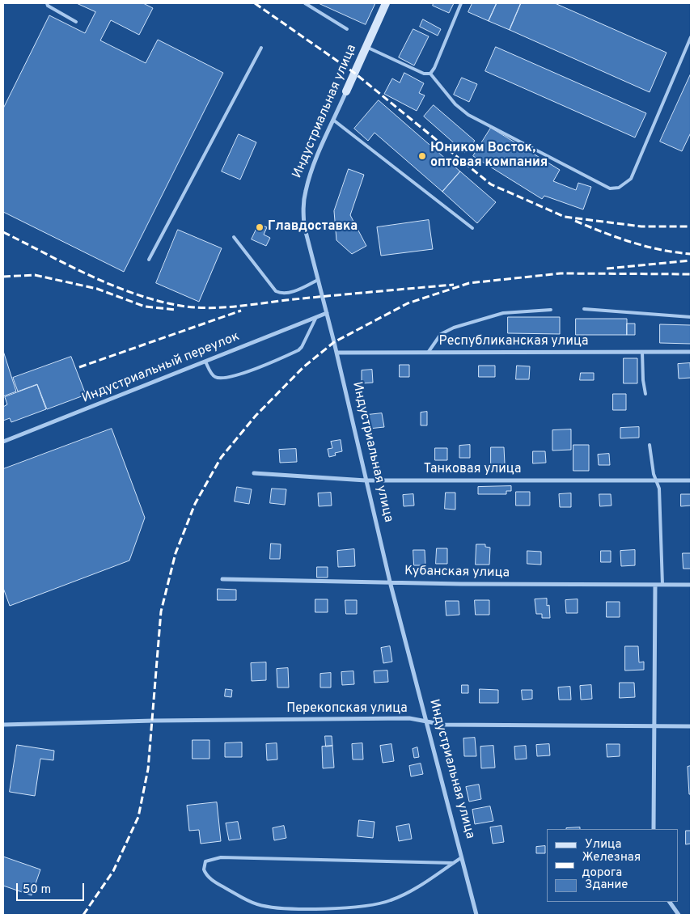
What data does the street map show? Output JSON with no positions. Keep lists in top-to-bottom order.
{
  "streets": {
    "street": [
      "Индустриальная улица",
      "Республиканская улица",
      "Индустриальный переулок",
      "Танковая улица",
      "Кубанская улица",
      "Перекопская улица"
    ]
  },
  "crossings": [
    ["Индустриальная улица", "Республиканская улица"],
    ["Индустриальная улица", "Индустриальный переулок"],
    ["Индустриальная улица", "Танковая улица"],
    ["Индустриальная улица", "Кубанская улица"],
    ["Индустриальная улица", "Перекопская улица"]
  ],
  "places": ["Юником Восток, оптовая компания", "Главдоставка"],
  "legend": ["Улица", "Железная дорога", "Здание"],
  "scale_bar": "50 m"
}
